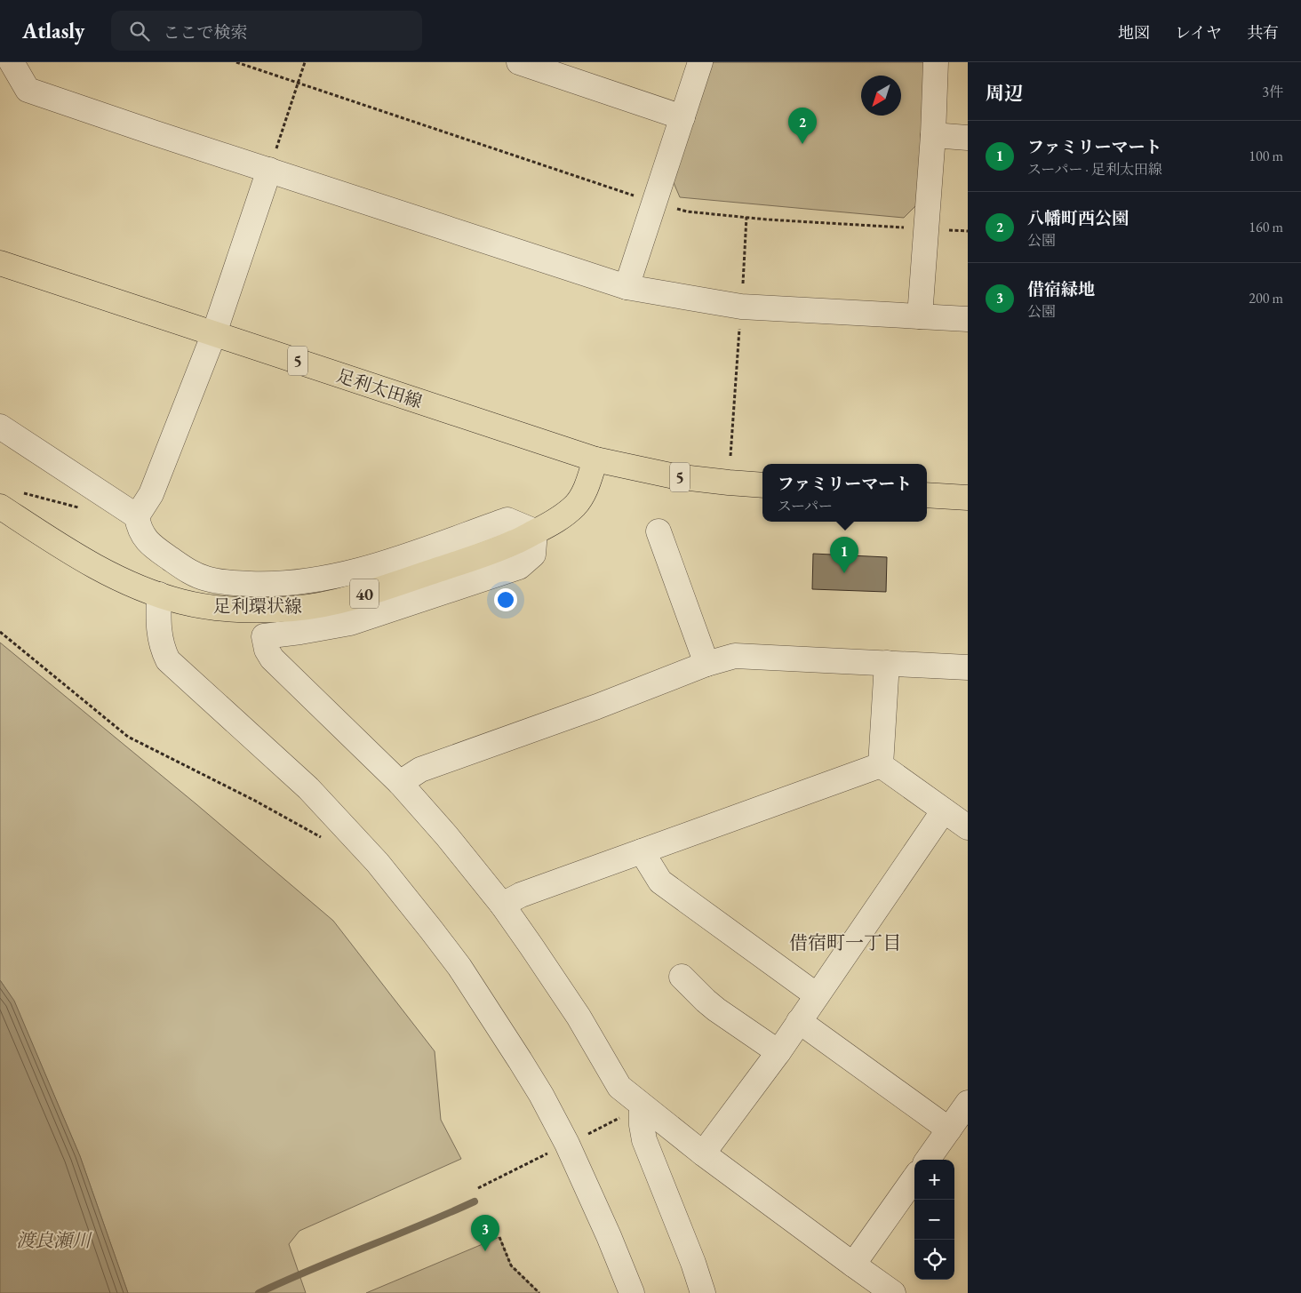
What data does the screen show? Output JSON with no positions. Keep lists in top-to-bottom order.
{
  "streets": {
    "main road": [
      "5",
      "足利太田線",
      "40",
      "足利環状線"
    ]
  },
  "crossings": [
    ["足利太田線", "足利環状線"]
  ],
  "districts": ["借宿町一丁目"],
  "water": ["渡良瀬川"],
  "north": "bottom left",
  "page": {
    "header": "Atlasly",
    "search": "ここで検索",
    "nav": ["地図", "レイヤ", "共有"],
    "heading": ["周辺", "3件"],
    "pins": ["2", "1", "3"],
    "list": [
      {
        "mark": "1",
        "name": "ファミリーマート",
        "note": "スーパー · 足利太田線",
        "value": "100 m"
      },
      {
        "mark": "2",
        "name": "八幡町西公園",
        "note": "公園",
        "value": "160 m"
      },
      {
        "mark": "3",
        "name": "借宿緑地",
        "note": "公園",
        "value": "200 m"
      }
    ],
    "popup": ["ファミリーマート", "スーパー"],
    "map_buttons": ["+", "−"]
  }
}
